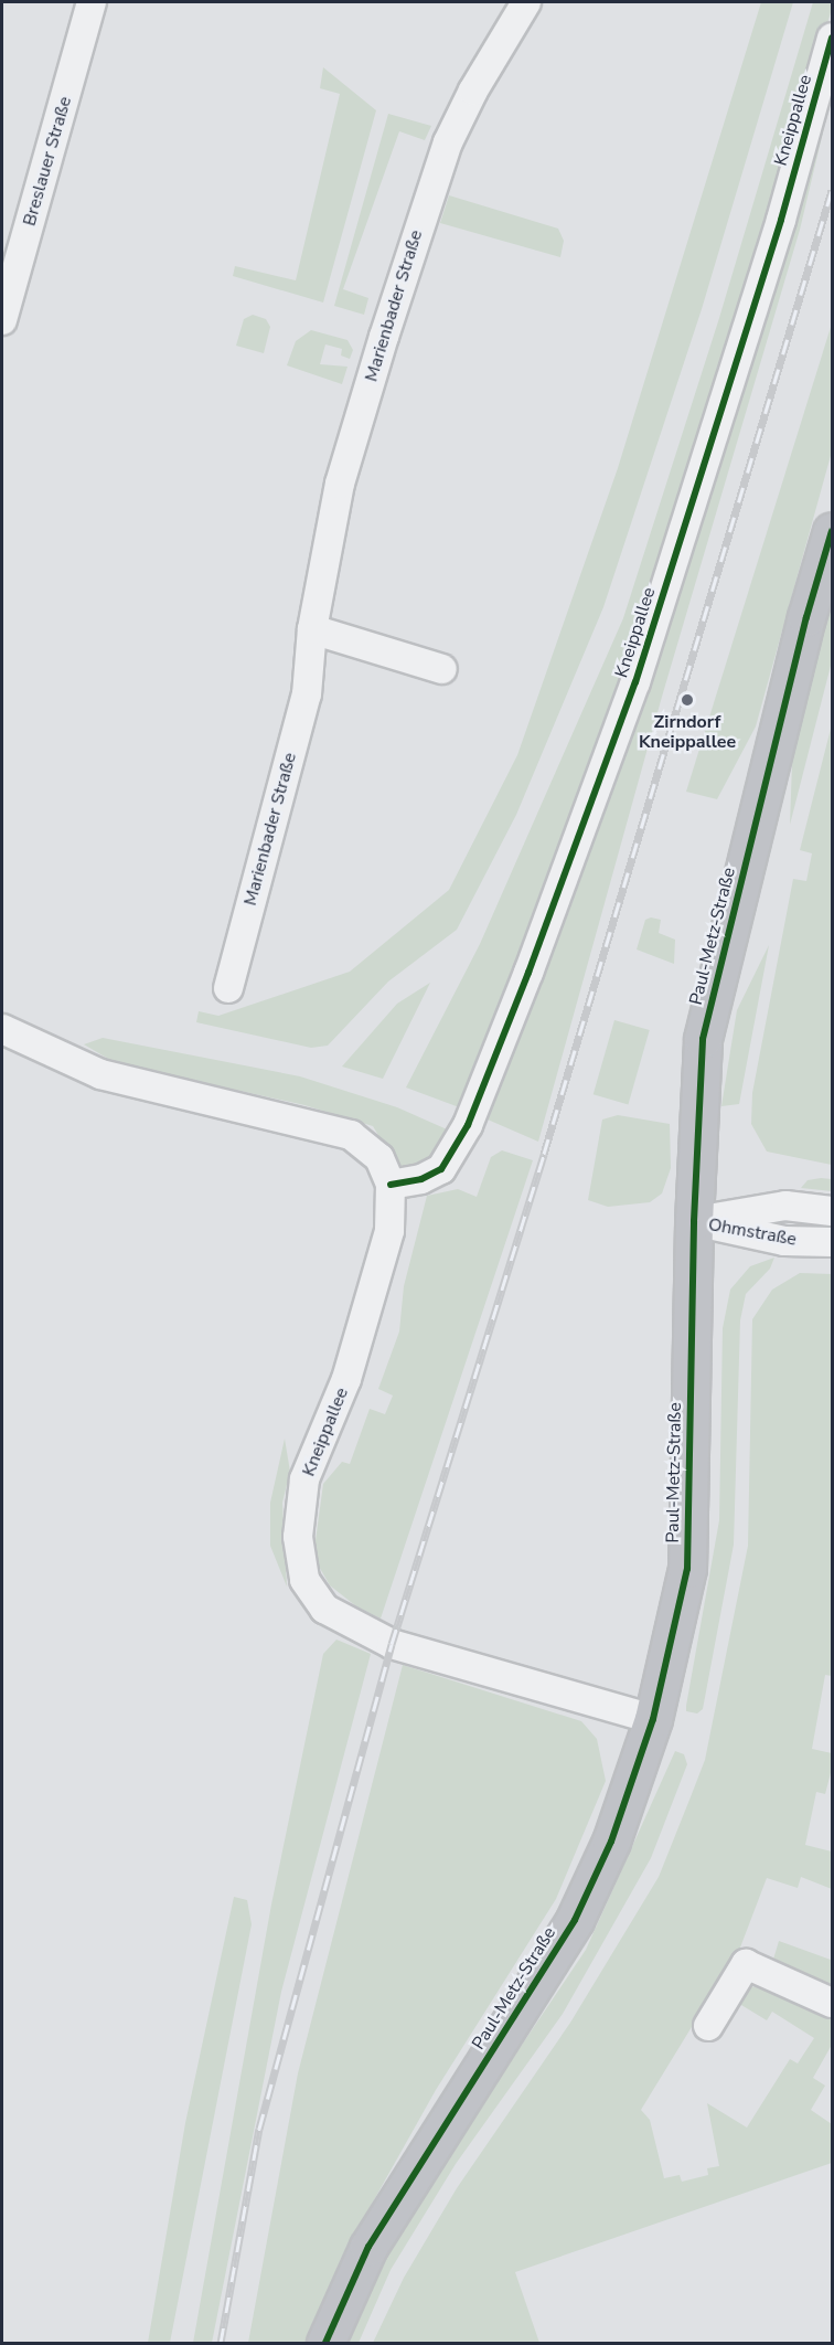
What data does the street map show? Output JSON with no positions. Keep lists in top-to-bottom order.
{
  "streets": {
    "street": [
      "Kneippallee",
      "Breslauer Straße",
      "Marienbader Straße",
      "Paul-Metz-Straße",
      "Ohmstraße"
    ]
  },
  "crossings": [
    ["Kneippallee", "Paul-Metz-Straße"],
    ["Paul-Metz-Straße", "Ohmstraße"]
  ],
  "places": ["Zirndorf Kneippallee"]
}
